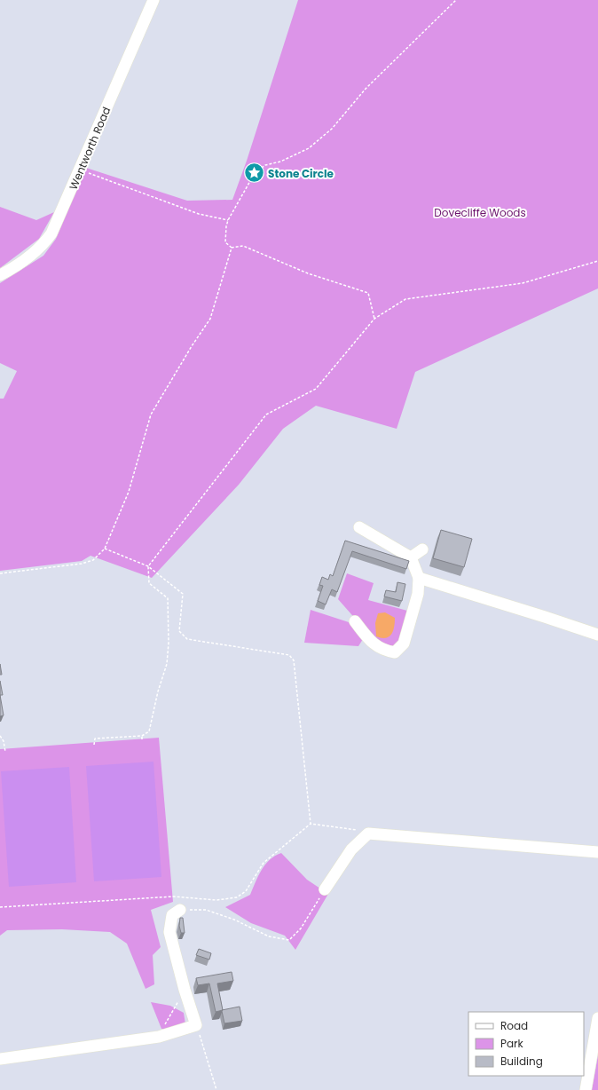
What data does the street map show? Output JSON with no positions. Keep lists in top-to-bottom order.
{
  "streets": {
    "street": ["Wentworth Road"]
  },
  "parks": ["Dovecliffe Woods"],
  "places": {
    "place": ["Stone Circle"]
  },
  "legend": ["Road", "Park", "Building"]
}
